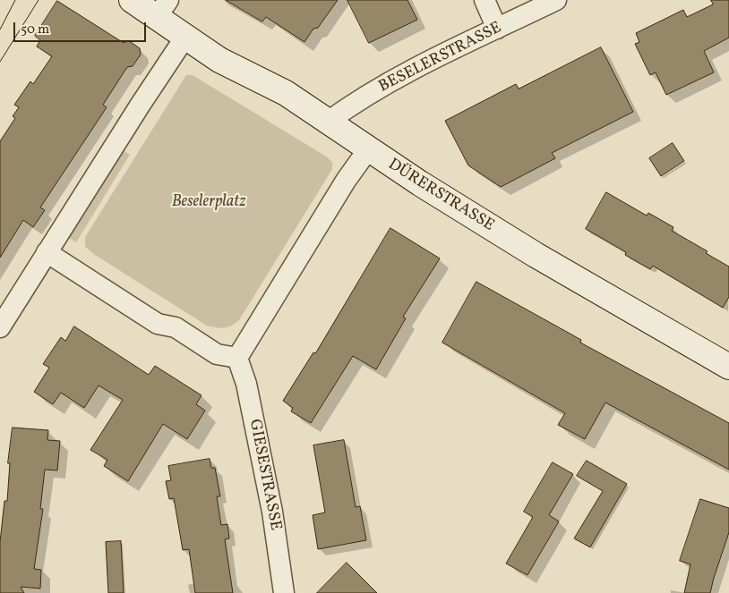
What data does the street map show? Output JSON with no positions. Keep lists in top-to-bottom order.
{
  "streets": {
    "main road": ["DÜRERSTRASSE"],
    "street": ["BESELERSTRASSE", "GIESESTRASSE"]
  },
  "crossings": [
    ["BESELERSTRASSE", "DÜRERSTRASSE"]
  ],
  "parks": ["Beselerplatz"],
  "scale_bar": "50 m"
}
